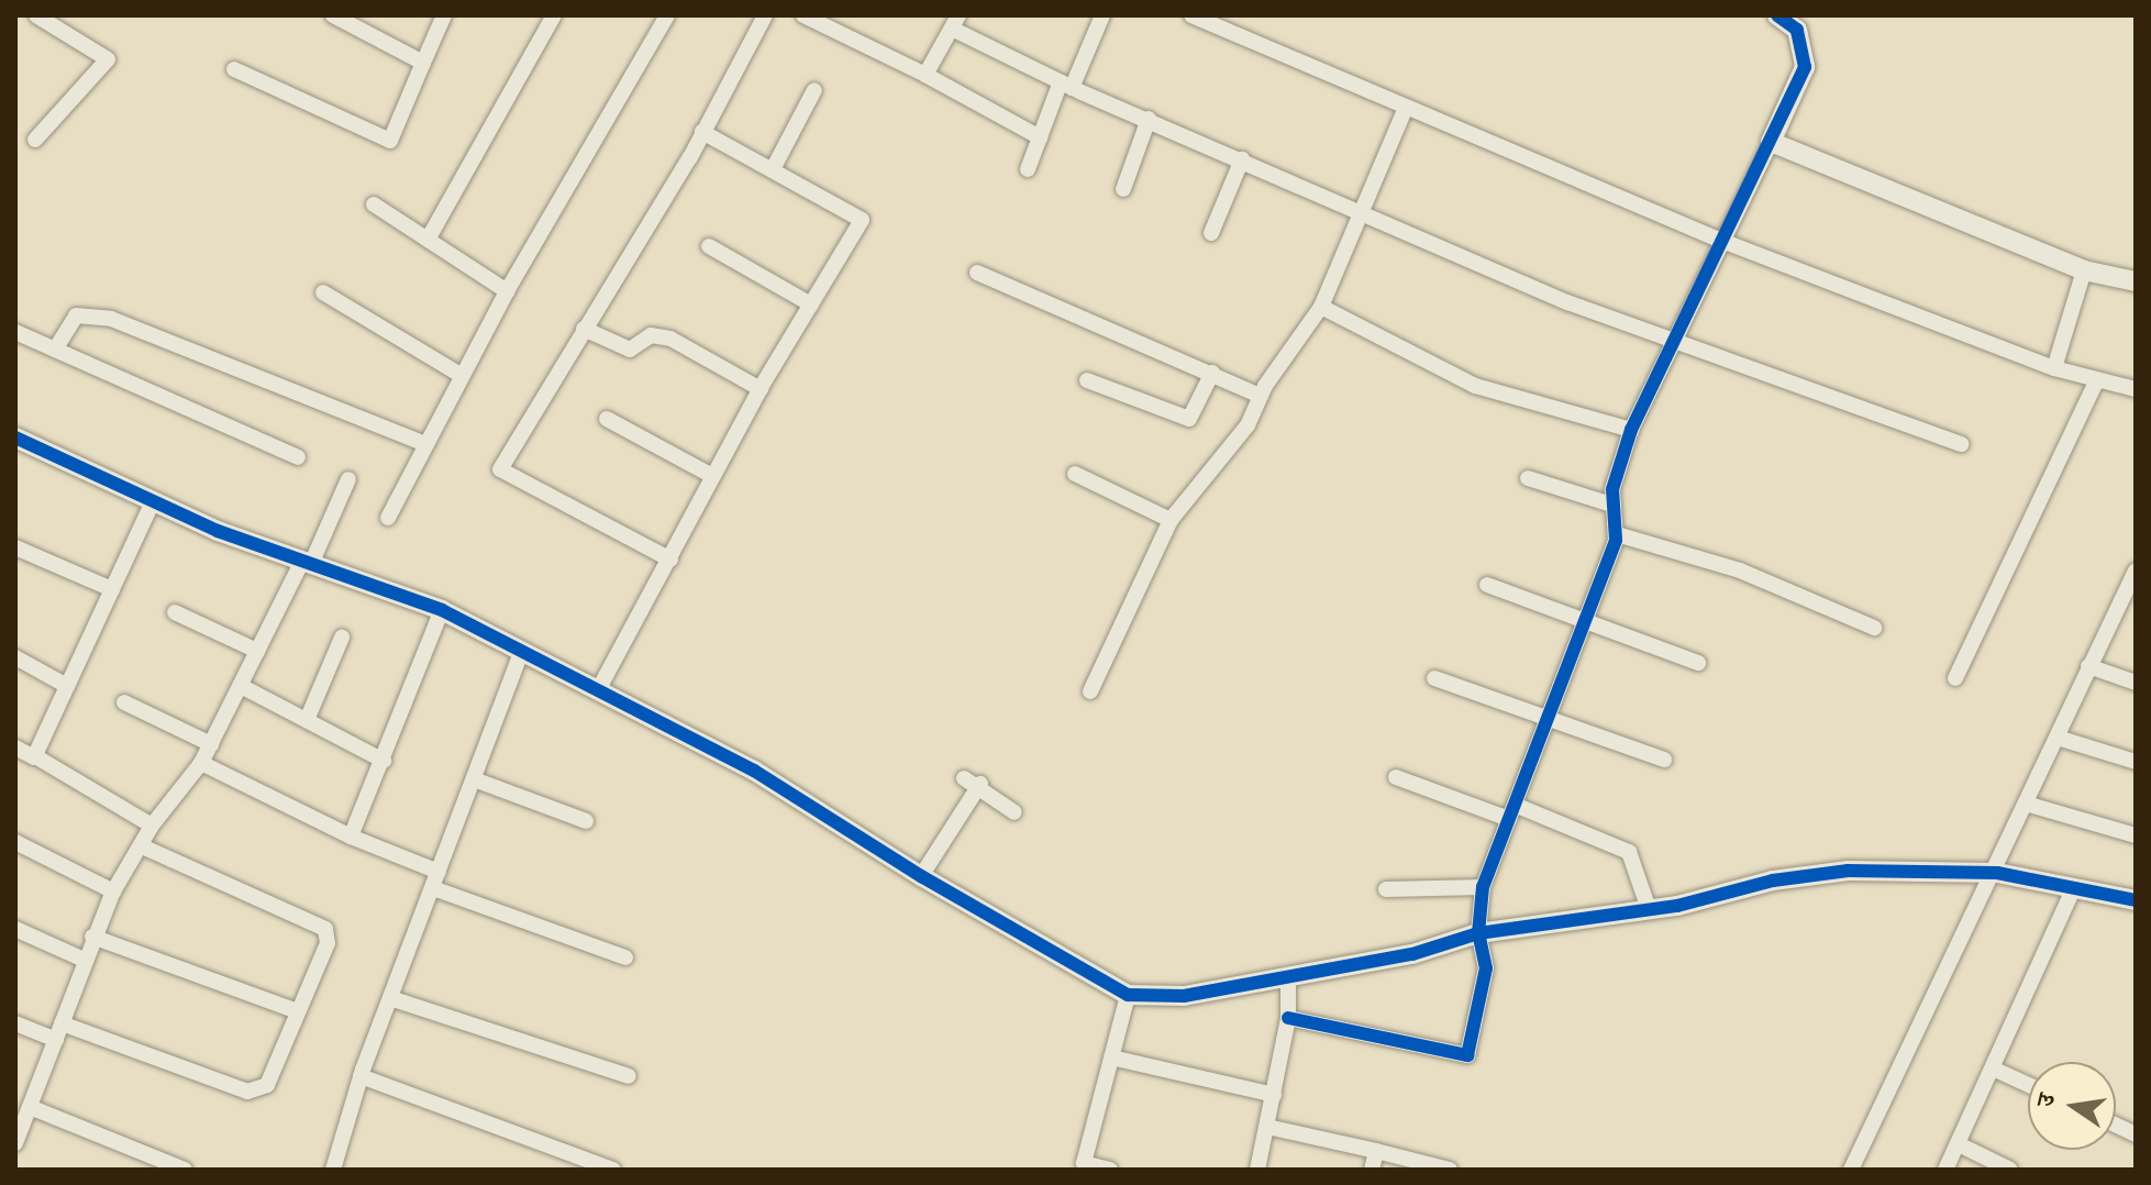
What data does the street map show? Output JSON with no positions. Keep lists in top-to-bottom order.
{
  "north": "left"
}
